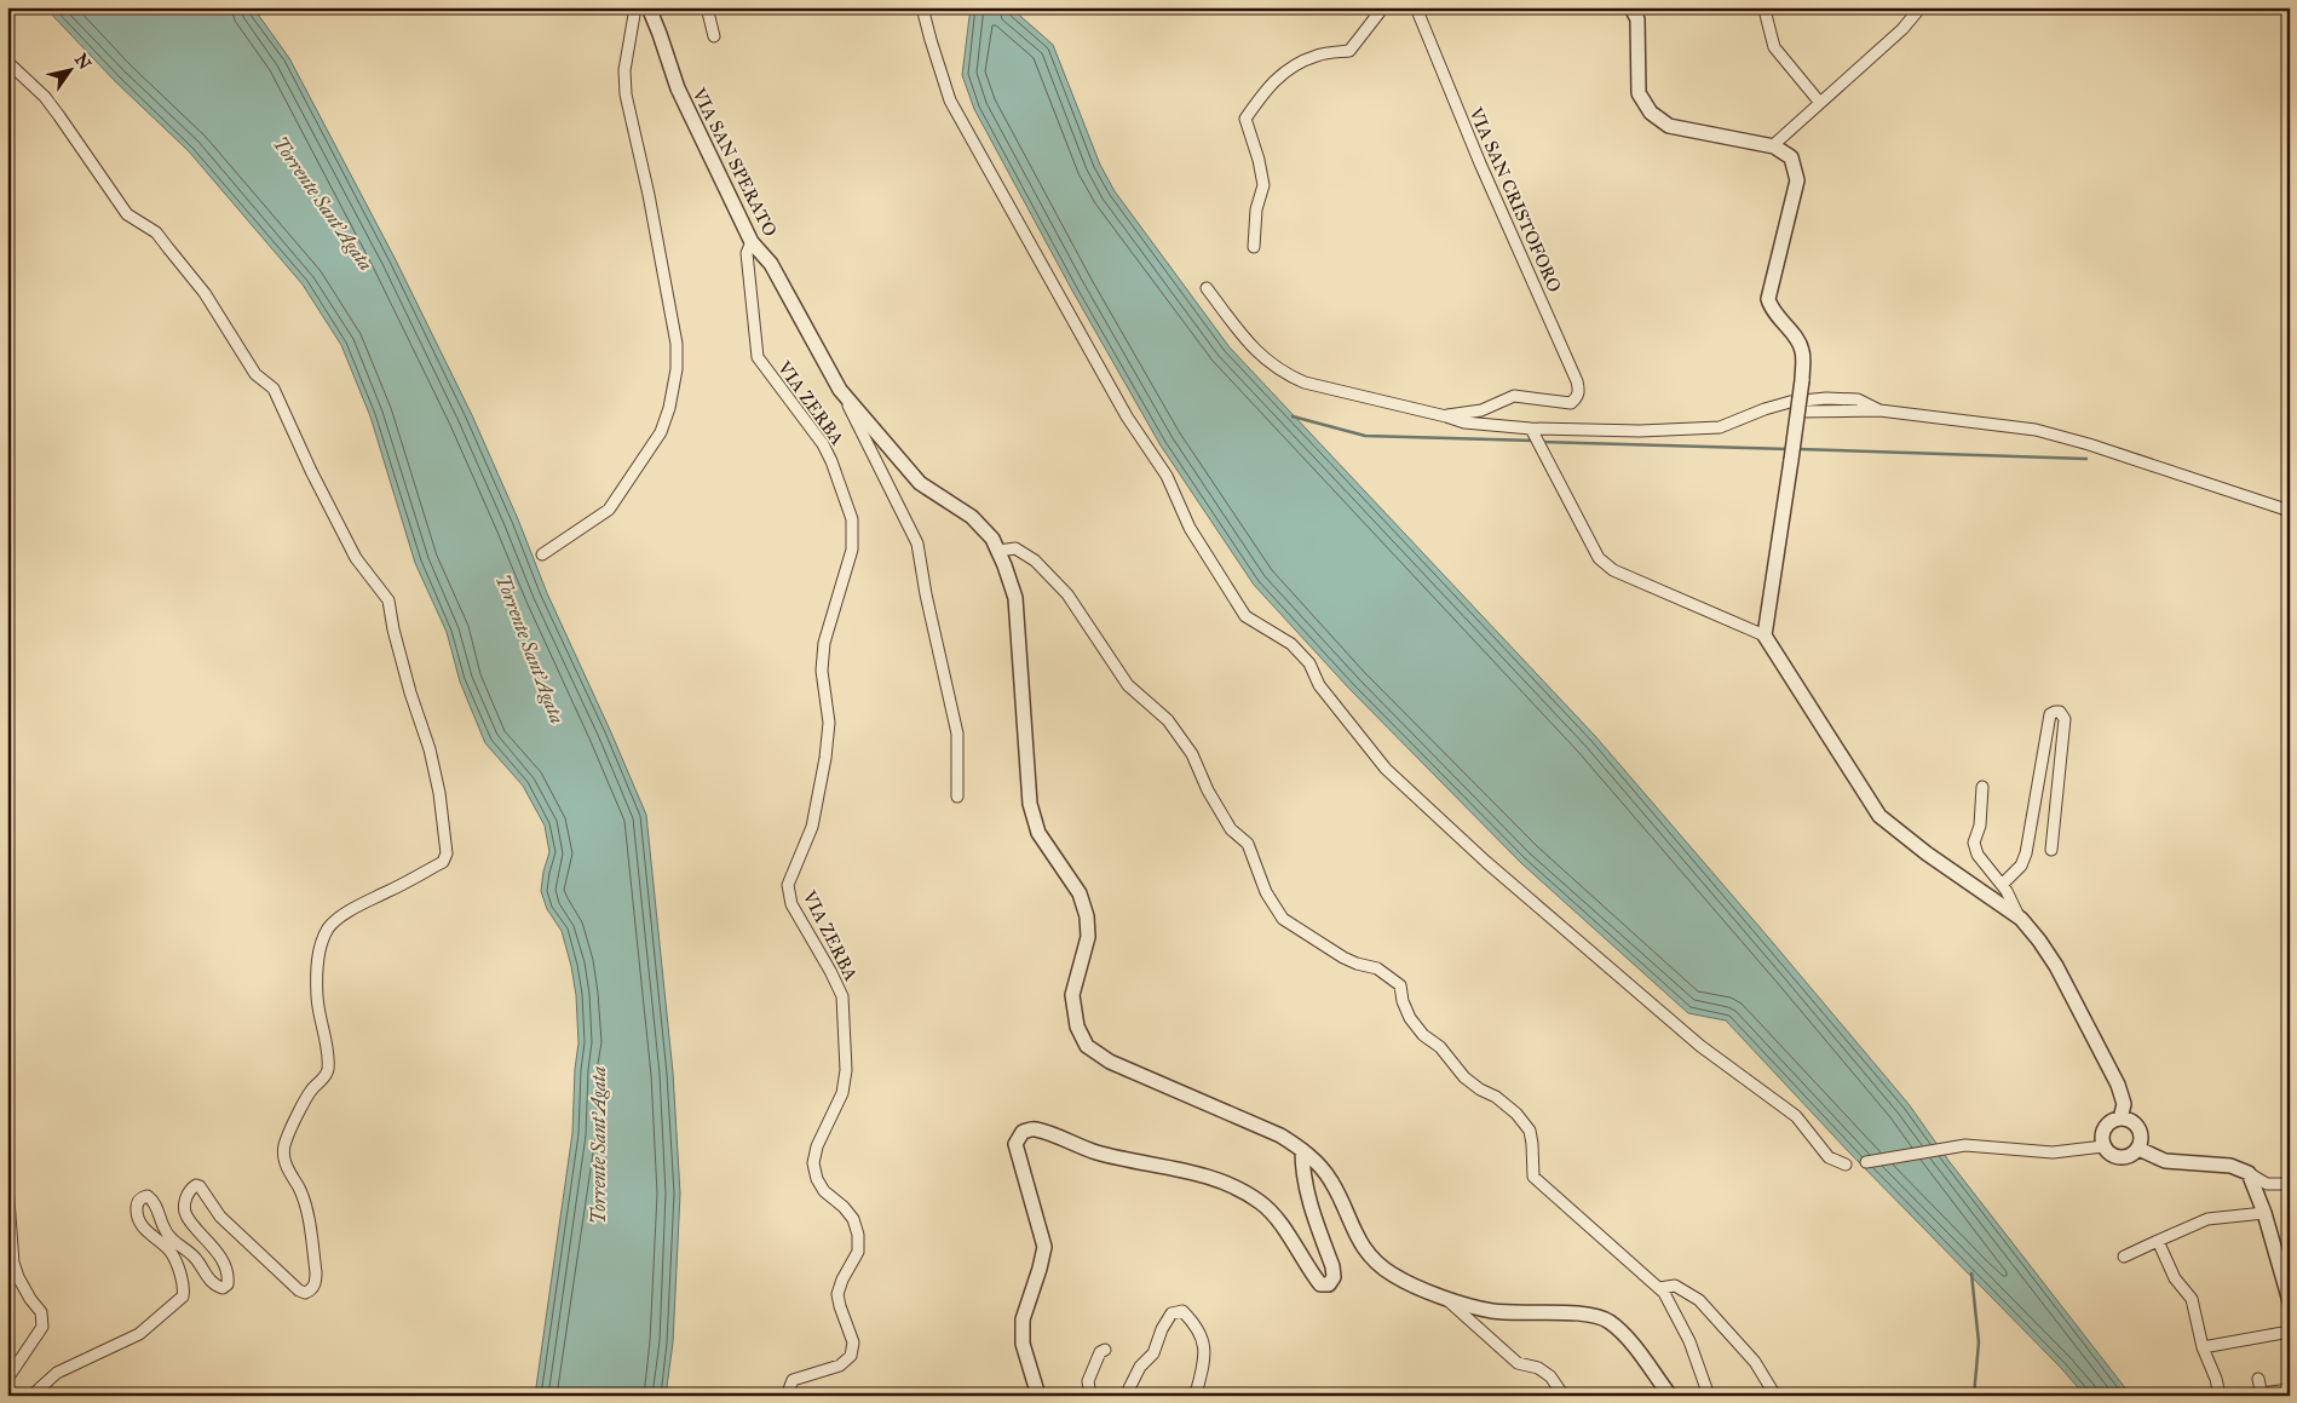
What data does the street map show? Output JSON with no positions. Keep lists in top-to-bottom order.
{
  "streets": {
    "street": ["VIA SAN SPERATO", "VIA SAN CRISTOFORO", "VIA ZERBA"]
  },
  "crossings": [
    ["VIA SAN SPERATO", "VIA ZERBA"]
  ],
  "water": ["Torrente Sant'Agata"],
  "north": "top right"
}
